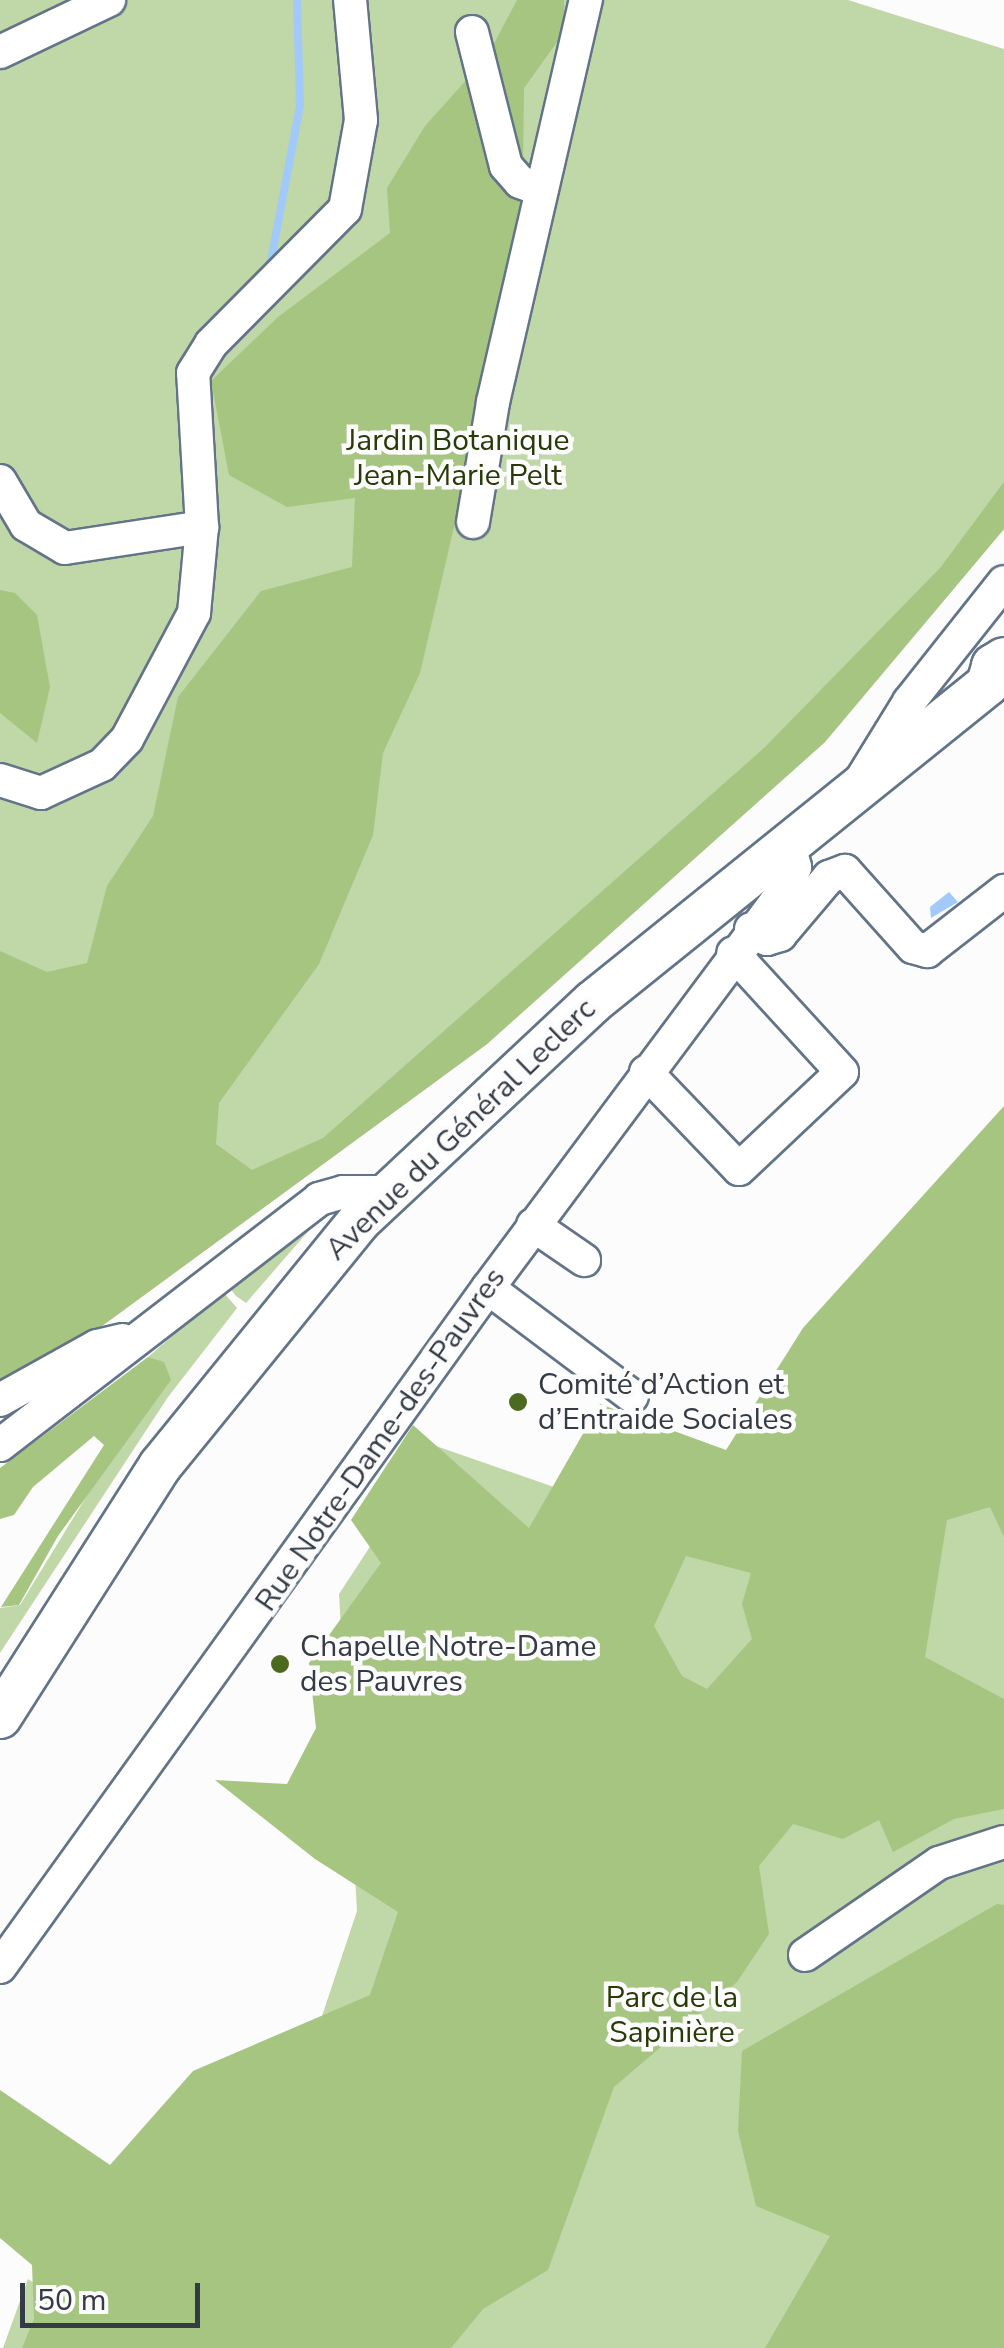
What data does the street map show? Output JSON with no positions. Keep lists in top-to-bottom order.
{
  "streets": {
    "main road": ["Avenue du Général Leclerc"],
    "street": ["Rue Notre-Dame-des-Pauvres"]
  },
  "crossings": [
    ["Avenue du Général Leclerc", "Rue Notre-Dame-des-Pauvres"]
  ],
  "parks": ["Jardin Botanique Jean-Marie Pelt", "Parc de la Sapinière"],
  "places": ["Comité d’Action et d’Entraide Sociales", "Chapelle Notre-Dame des Pauvres"],
  "scale_bar": "50 m"
}
